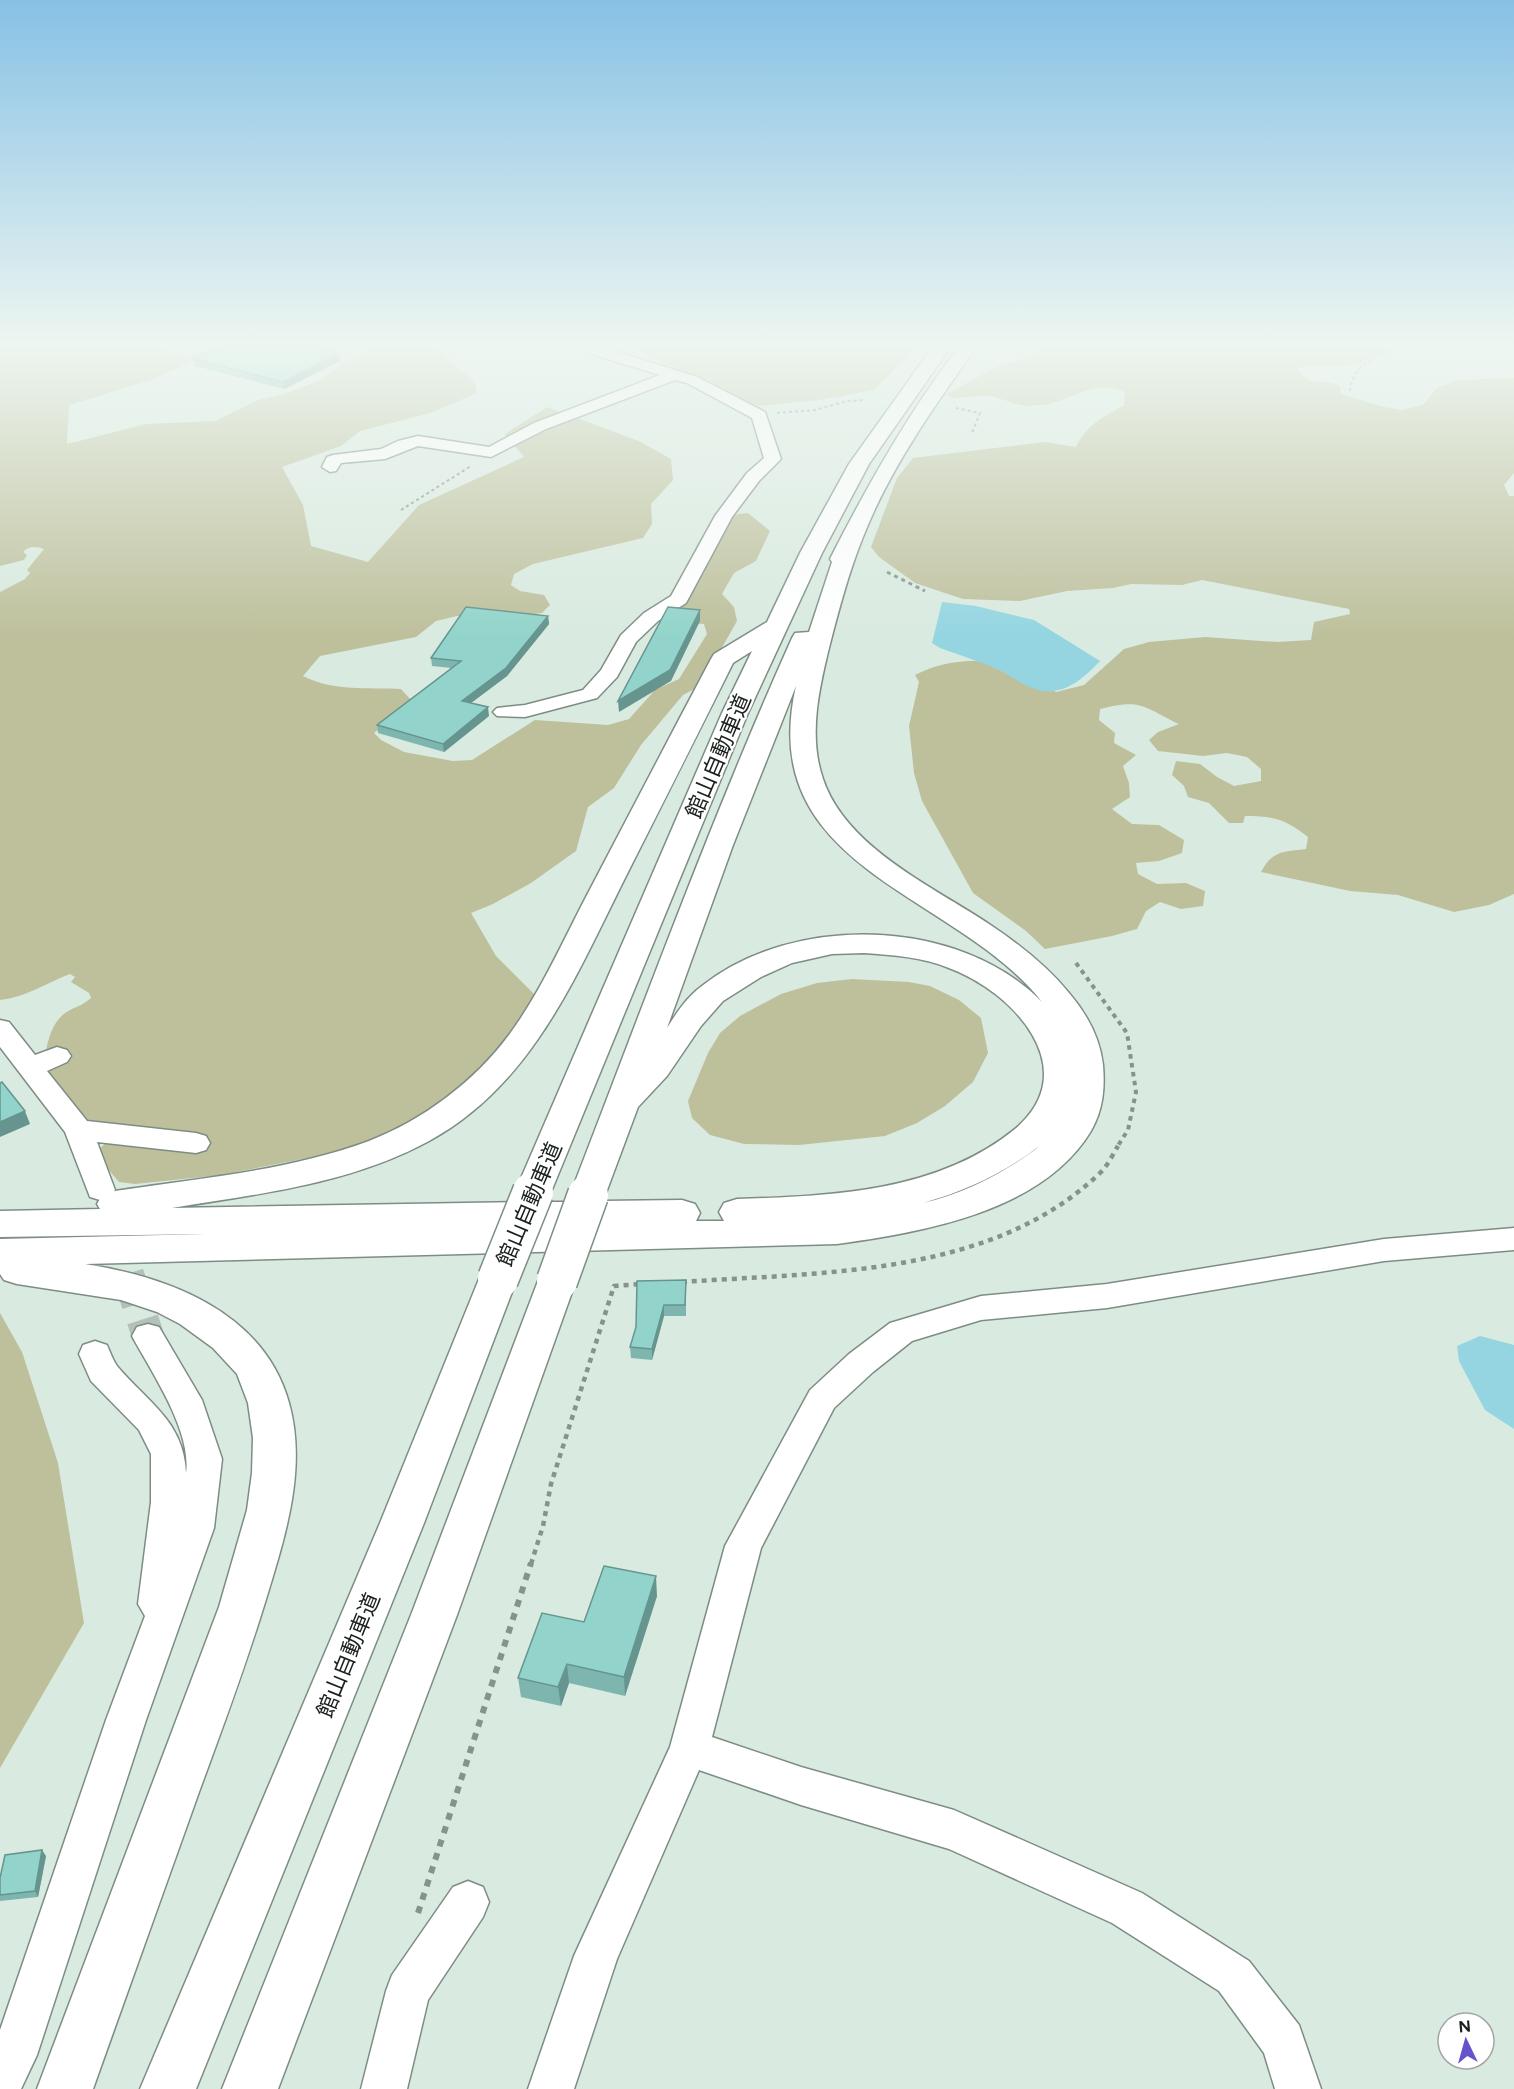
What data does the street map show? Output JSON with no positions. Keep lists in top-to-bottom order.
{
  "streets": {
    "highway": ["館山自動車道"]
  },
  "north": "top"
}
